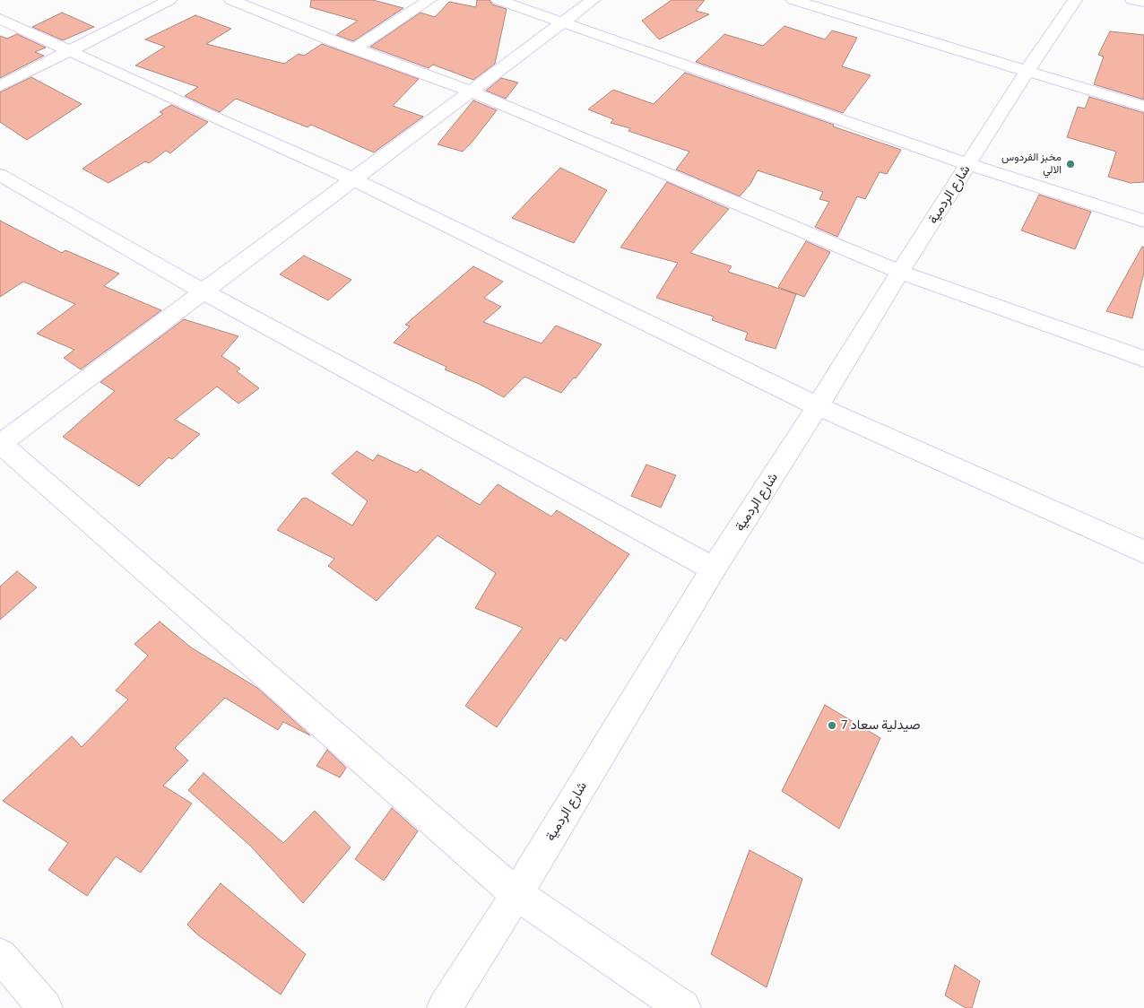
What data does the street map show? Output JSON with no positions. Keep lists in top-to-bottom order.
{
  "streets": {
    "street": ["شارع الردمية"]
  },
  "places": ["مخبز الفردوس الالي", "صيدلية سعاد 7"]
}
